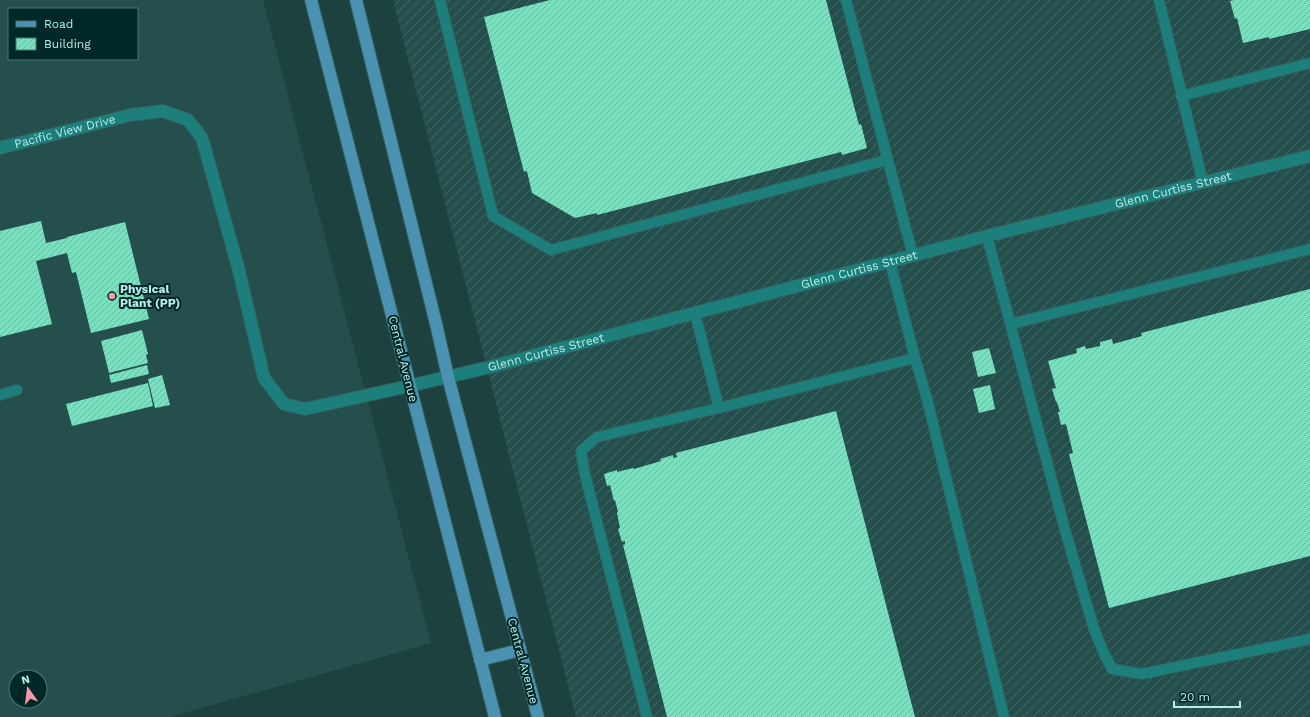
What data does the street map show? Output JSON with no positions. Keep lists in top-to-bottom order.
{
  "streets": {
    "main road": ["Central Avenue"],
    "street": ["Pacific View Drive", "Glenn Curtiss Street"]
  },
  "crossings": [
    ["Pacific View Drive", "Glenn Curtiss Street"],
    ["Pacific View Drive", "Central Avenue"],
    ["Glenn Curtiss Street", "Central Avenue"]
  ],
  "places": ["Physical Plant (PP)"],
  "legend": ["Road", "Building"],
  "scale_bar": "20 m",
  "north": "top"
}
